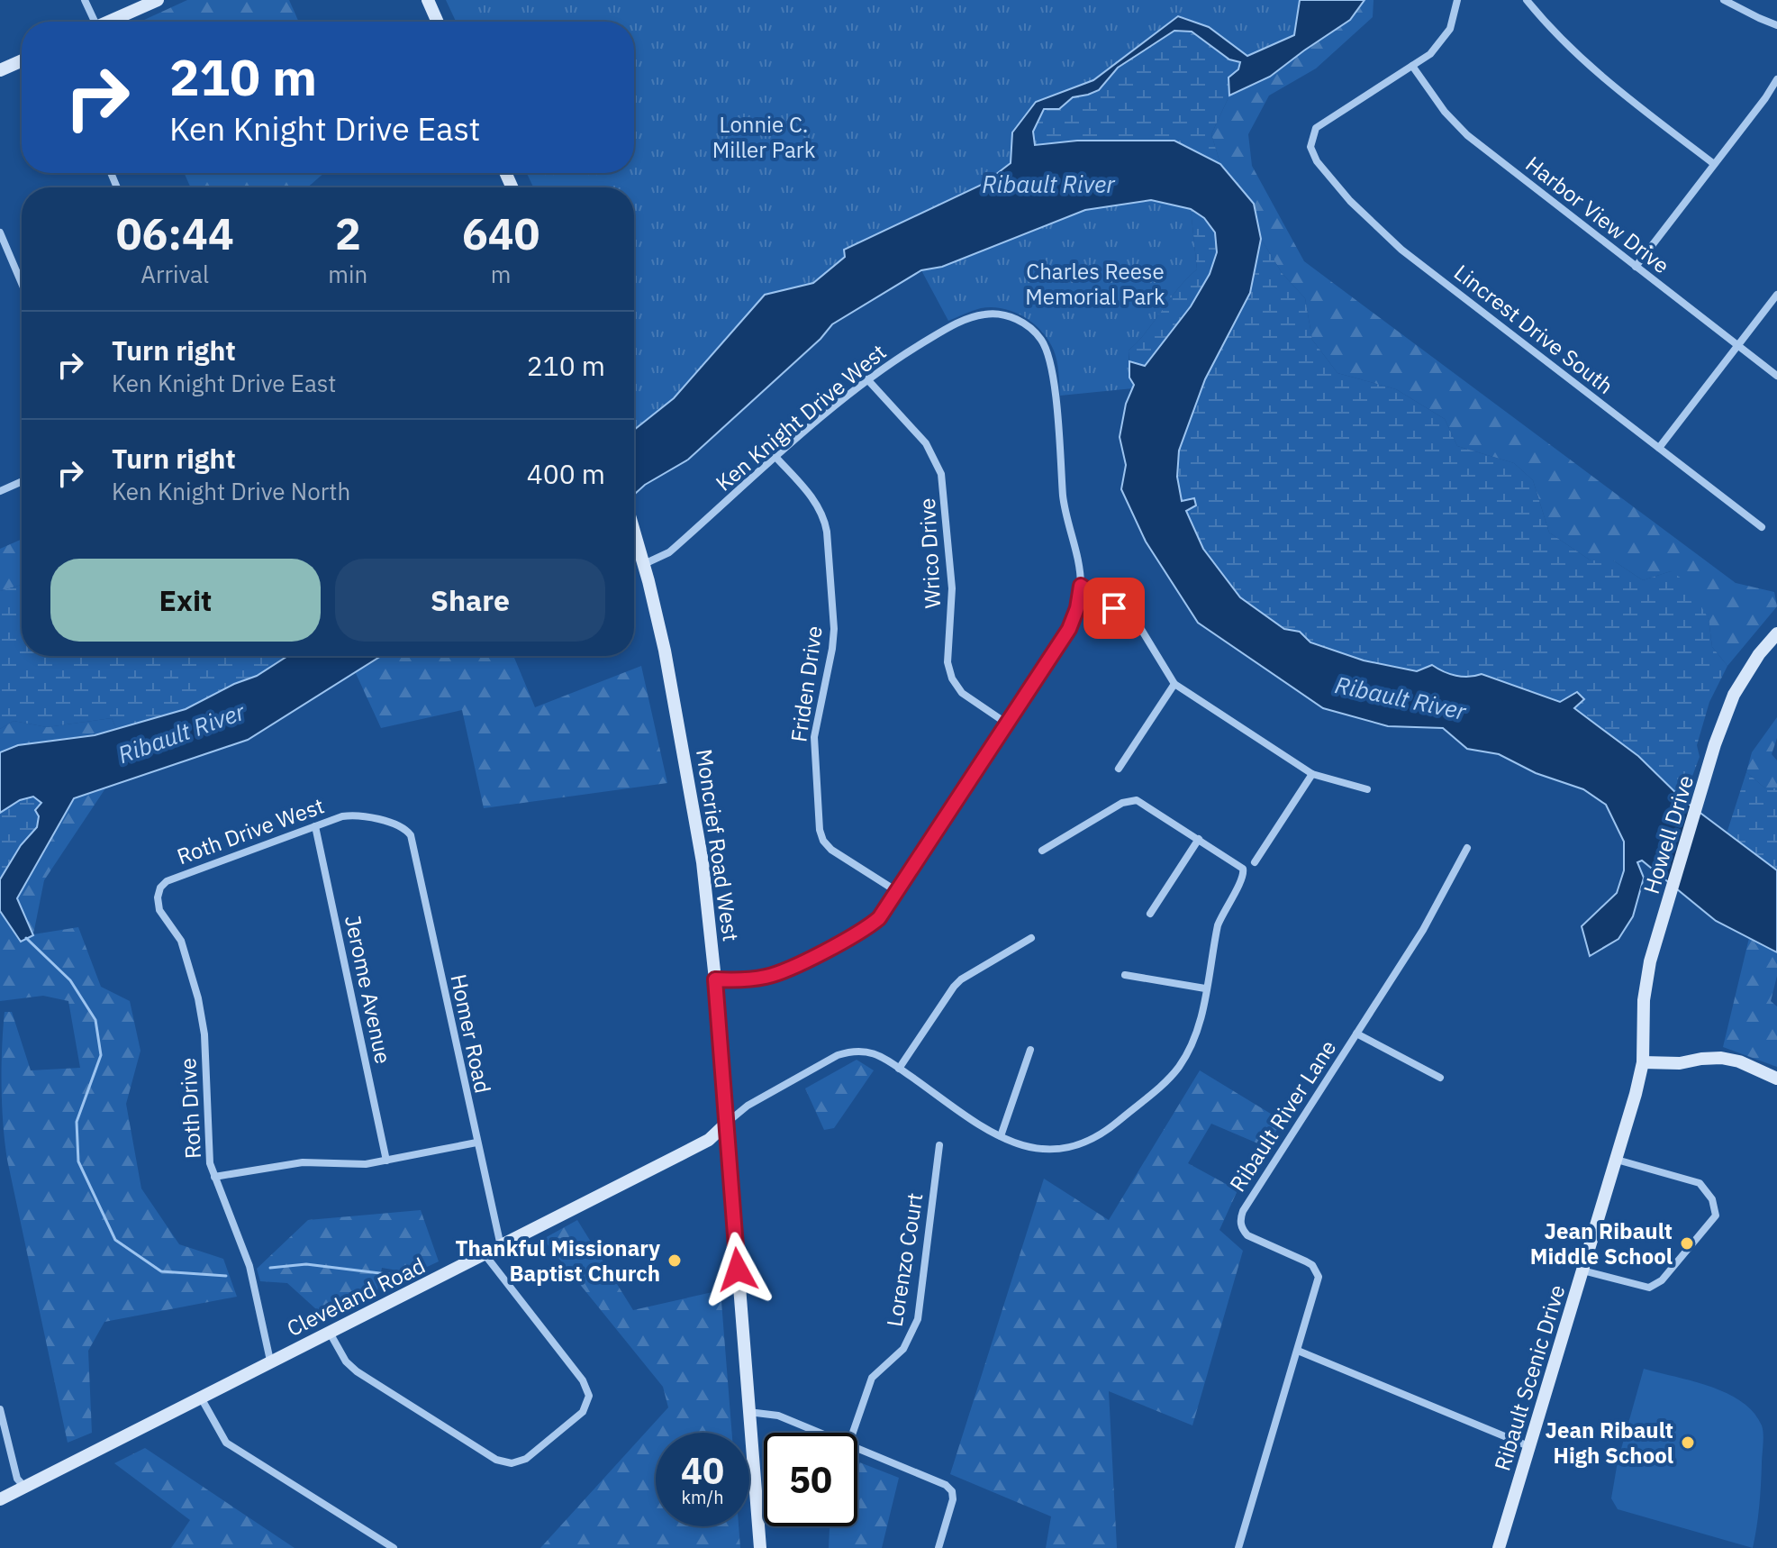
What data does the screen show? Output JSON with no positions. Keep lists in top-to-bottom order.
{
  "streets": {
    "street": [
      "Harbor View Drive",
      "Lincrest Drive South",
      "Ken Knight Drive West",
      "Wrico Drive",
      "Friden Drive",
      "Roth Drive West",
      "Howell Drive",
      "Moncrief Road West",
      "Jerome Avenue",
      "Homer Road",
      "Roth Drive",
      "Ribault River Lane",
      "Lorenzo Court",
      "Cleveland Road",
      "Ribault Scenic Drive"
    ]
  },
  "crossings": [
    ["Harbor View Drive", "Lincrest Drive South"],
    ["Ken Knight Drive West", "Wrico Drive"],
    ["Ken Knight Drive West", "Friden Drive"],
    ["Ken Knight Drive West", "Moncrief Road West"],
    ["Roth Drive West", "Jerome Avenue"],
    ["Roth Drive West", "Homer Road"],
    ["Roth Drive West", "Roth Drive"],
    ["Howell Drive", "Ribault Scenic Drive"],
    ["Moncrief Road West", "Cleveland Road"],
    ["Homer Road", "Cleveland Road"],
    ["Roth Drive", "Cleveland Road"]
  ],
  "water": ["Ribault River"],
  "parks": ["Lonnie C. Miller Park", "Charles Reese Memorial Park"],
  "places": ["Jean Ribault Middle School", "Thankful Missionary Baptist Church", "Jean Ribault High School"],
  "page": {
    "turn": ["210 m", "Ken Knight Drive East"],
    "eta": [
      "06:44",
      "Arrival",
      "2",
      "min",
      "640",
      "m"
    ],
    "list": [
      {
        "name": "Turn right",
        "note": "Ken Knight Drive East",
        "value": "210 m"
      },
      {
        "name": "Turn right",
        "note": "Ken Knight Drive North",
        "value": "400 m"
      }
    ],
    "buttons": ["Exit", "Share"],
    "speed": "40 km/h",
    "limit": "50"
  }
}
